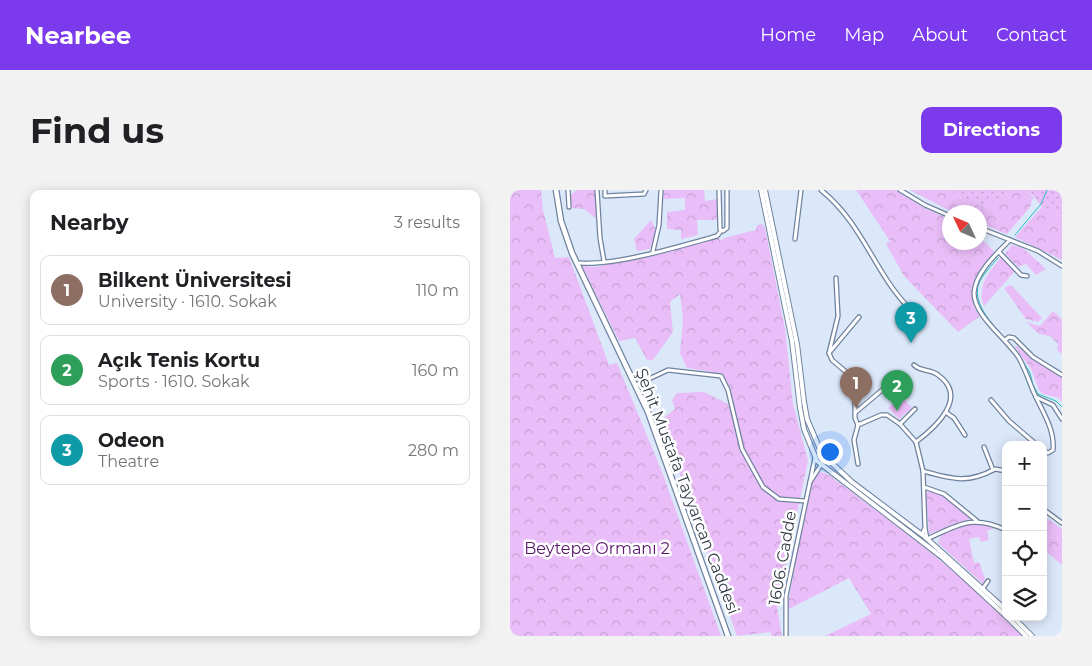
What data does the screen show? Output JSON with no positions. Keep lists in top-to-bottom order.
{
  "streets": {
    "main road": ["Şehit Mustafa Tayyarcan Caddesi"],
    "street": ["1606. Cadde"]
  },
  "parks": ["Beytepe Ormanı 2"],
  "north": "top left",
  "page": {
    "header": "Nearbee",
    "nav": [
      "Home",
      "Map",
      "About",
      "Contact"
    ],
    "buttons": "Directions",
    "title": "Find us",
    "heading": ["Nearby", "3 results"],
    "list": [
      {
        "mark": "1",
        "name": "Bilkent Üniversitesi",
        "note": "University · 1610. Sokak",
        "value": "110 m"
      },
      {
        "mark": "2",
        "name": "Açık Tenis Kortu",
        "note": "Sports · 1610. Sokak",
        "value": "160 m"
      },
      {
        "mark": "3",
        "name": "Odeon",
        "note": "Theatre",
        "value": "280 m"
      }
    ],
    "pins": ["3", "1", "2"],
    "map_buttons": ["+", "−"]
  }
}
